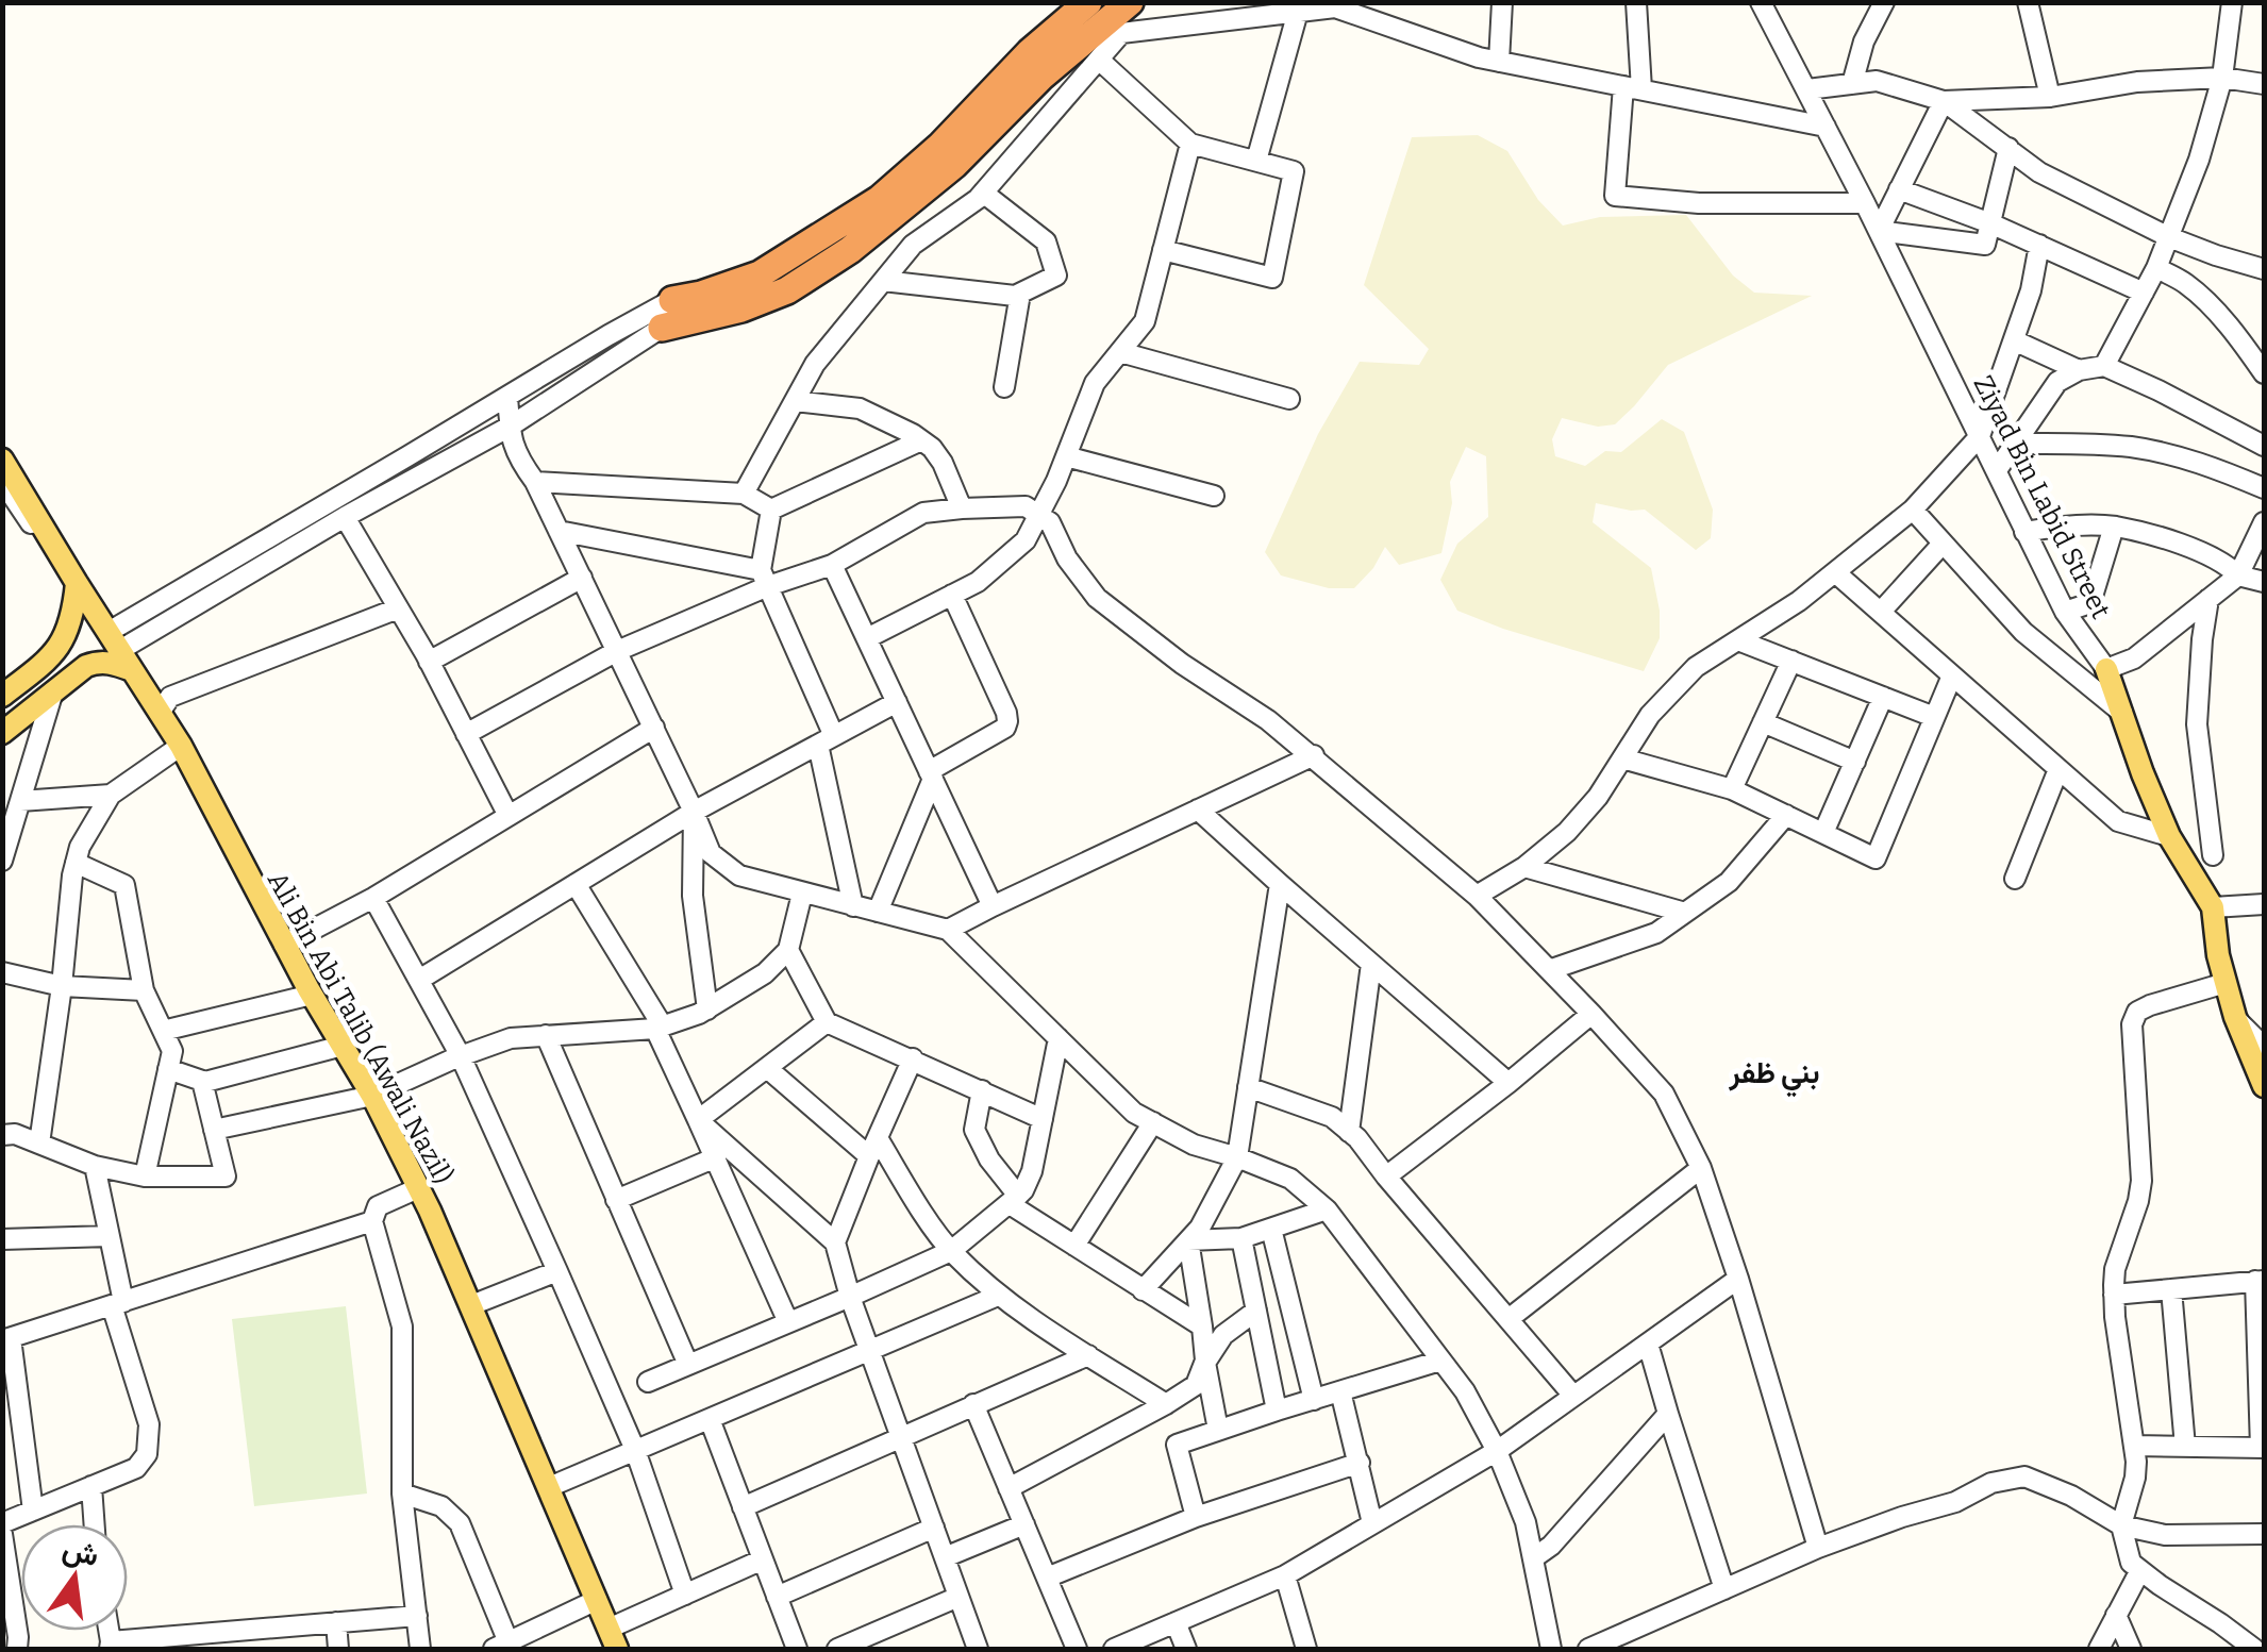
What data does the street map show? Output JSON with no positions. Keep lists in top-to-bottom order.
{
  "streets": {
    "main road": ["Ziyad Bin Labid Street", "Ali Bin Abi Talib (Awali Nazil)"]
  },
  "districts": ["بني ظفر"],
  "north": "top"
}
